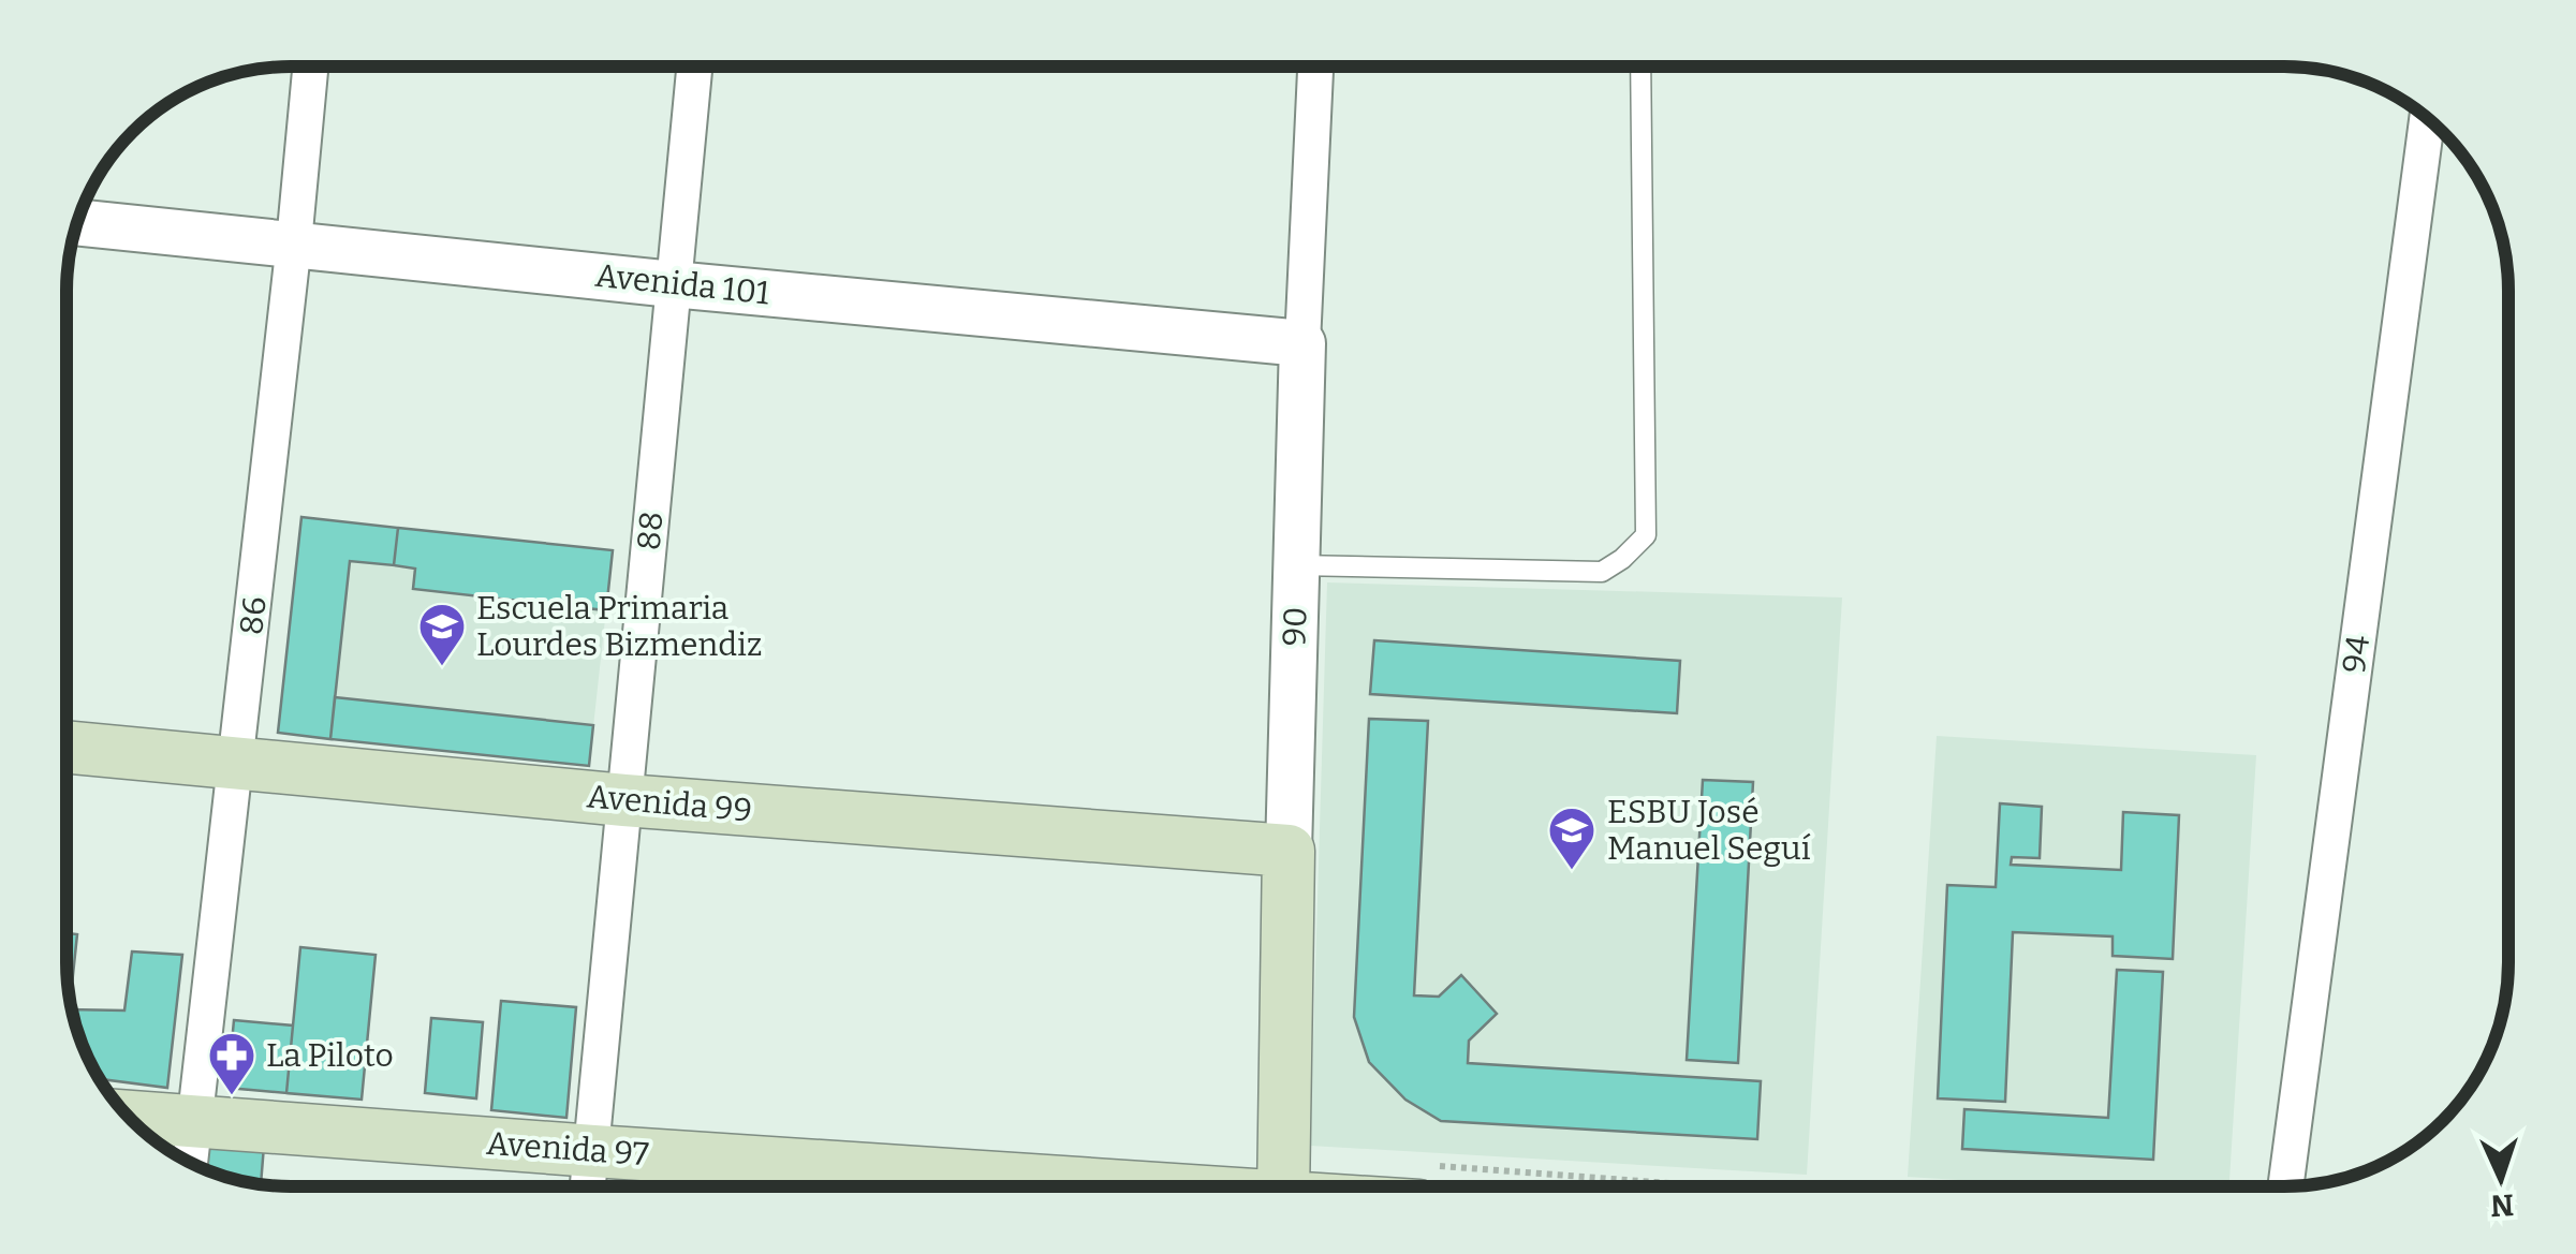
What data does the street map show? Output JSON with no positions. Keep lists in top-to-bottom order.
{
  "streets": {
    "main road": ["90", "Avenida 99", "Avenida 97"],
    "street": [
      "Avenida 101",
      "88",
      "86",
      "94"
    ]
  },
  "crossings": [
    ["Avenida 101", "88"],
    ["Avenida 101", "86"],
    ["Avenida 101", "90"],
    ["88", "Avenida 99"],
    ["88", "Avenida 97"],
    ["86", "Avenida 99"],
    ["86", "Avenida 97"],
    ["90", "Avenida 99"]
  ],
  "places": {
    "school or university": ["Escuela Primaria Lourdes Bizmendiz", "ESBU José Manuel Seguí"],
    "pharmacy": ["La Piloto"]
  },
  "north": "bottom"
}
